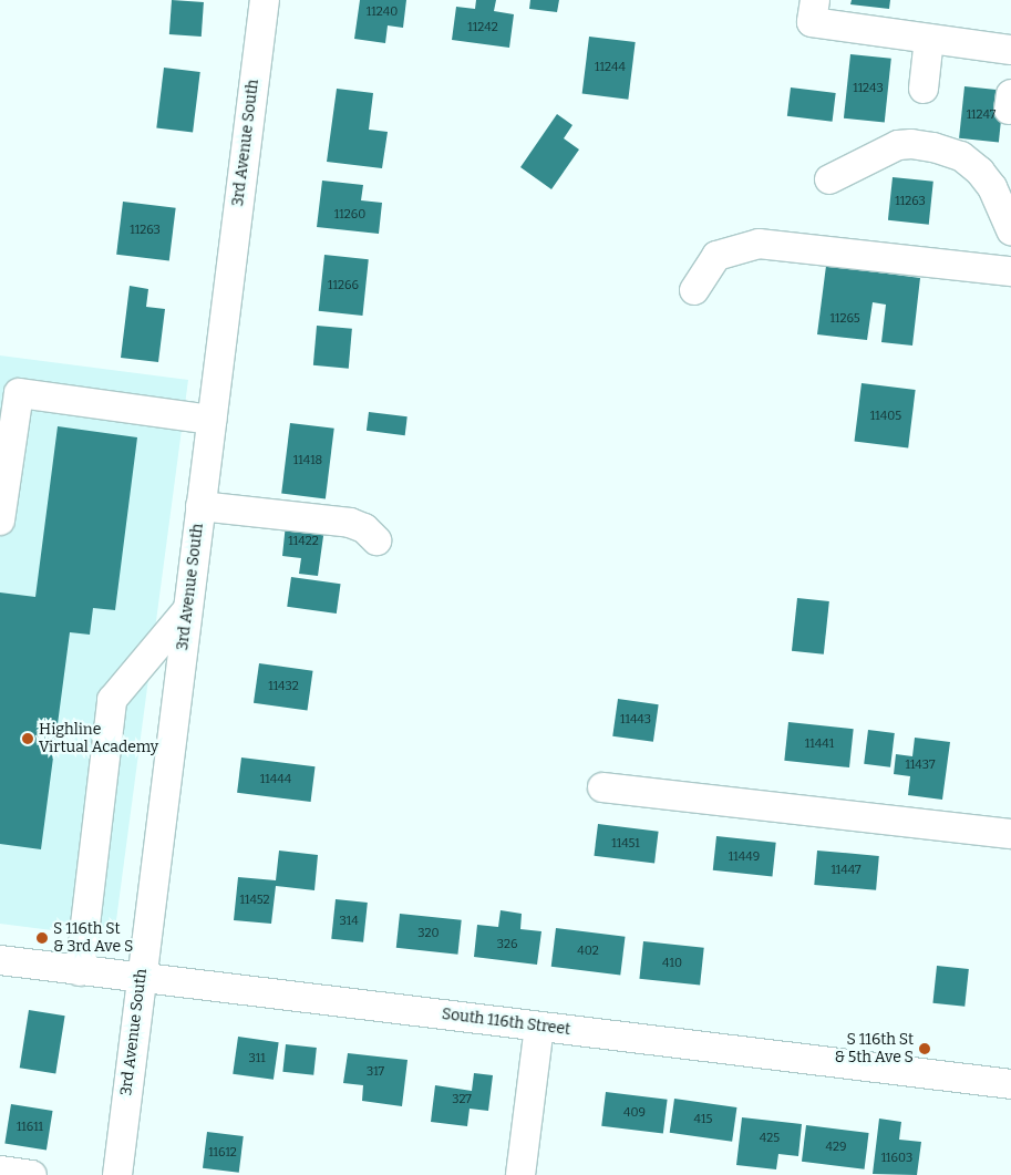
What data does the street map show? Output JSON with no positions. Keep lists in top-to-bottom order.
{
  "streets": {
    "street": ["3rd Avenue South", "South 116th Street"]
  },
  "crossings": [
    ["3rd Avenue South", "South 116th Street"]
  ],
  "places": ["Highline Virtual Academy", "S 116th St & 3rd Ave S", "S 116th St & 5th Ave S"],
  "house_numbers": [
    "11240",
    "11242",
    "11244",
    "11243",
    "11247",
    "11263",
    "11260",
    "11263",
    "11266",
    "11265",
    "11405",
    "11418",
    "11422",
    "11432",
    "11443",
    "11441",
    "11437",
    "11444",
    "11451",
    "11449",
    "11447",
    "11452",
    "314",
    "320",
    "326",
    "402",
    "410",
    "311",
    "317",
    "327",
    "409",
    "415",
    "11611",
    "425",
    "429",
    "11612",
    "11603"
  ]
}
